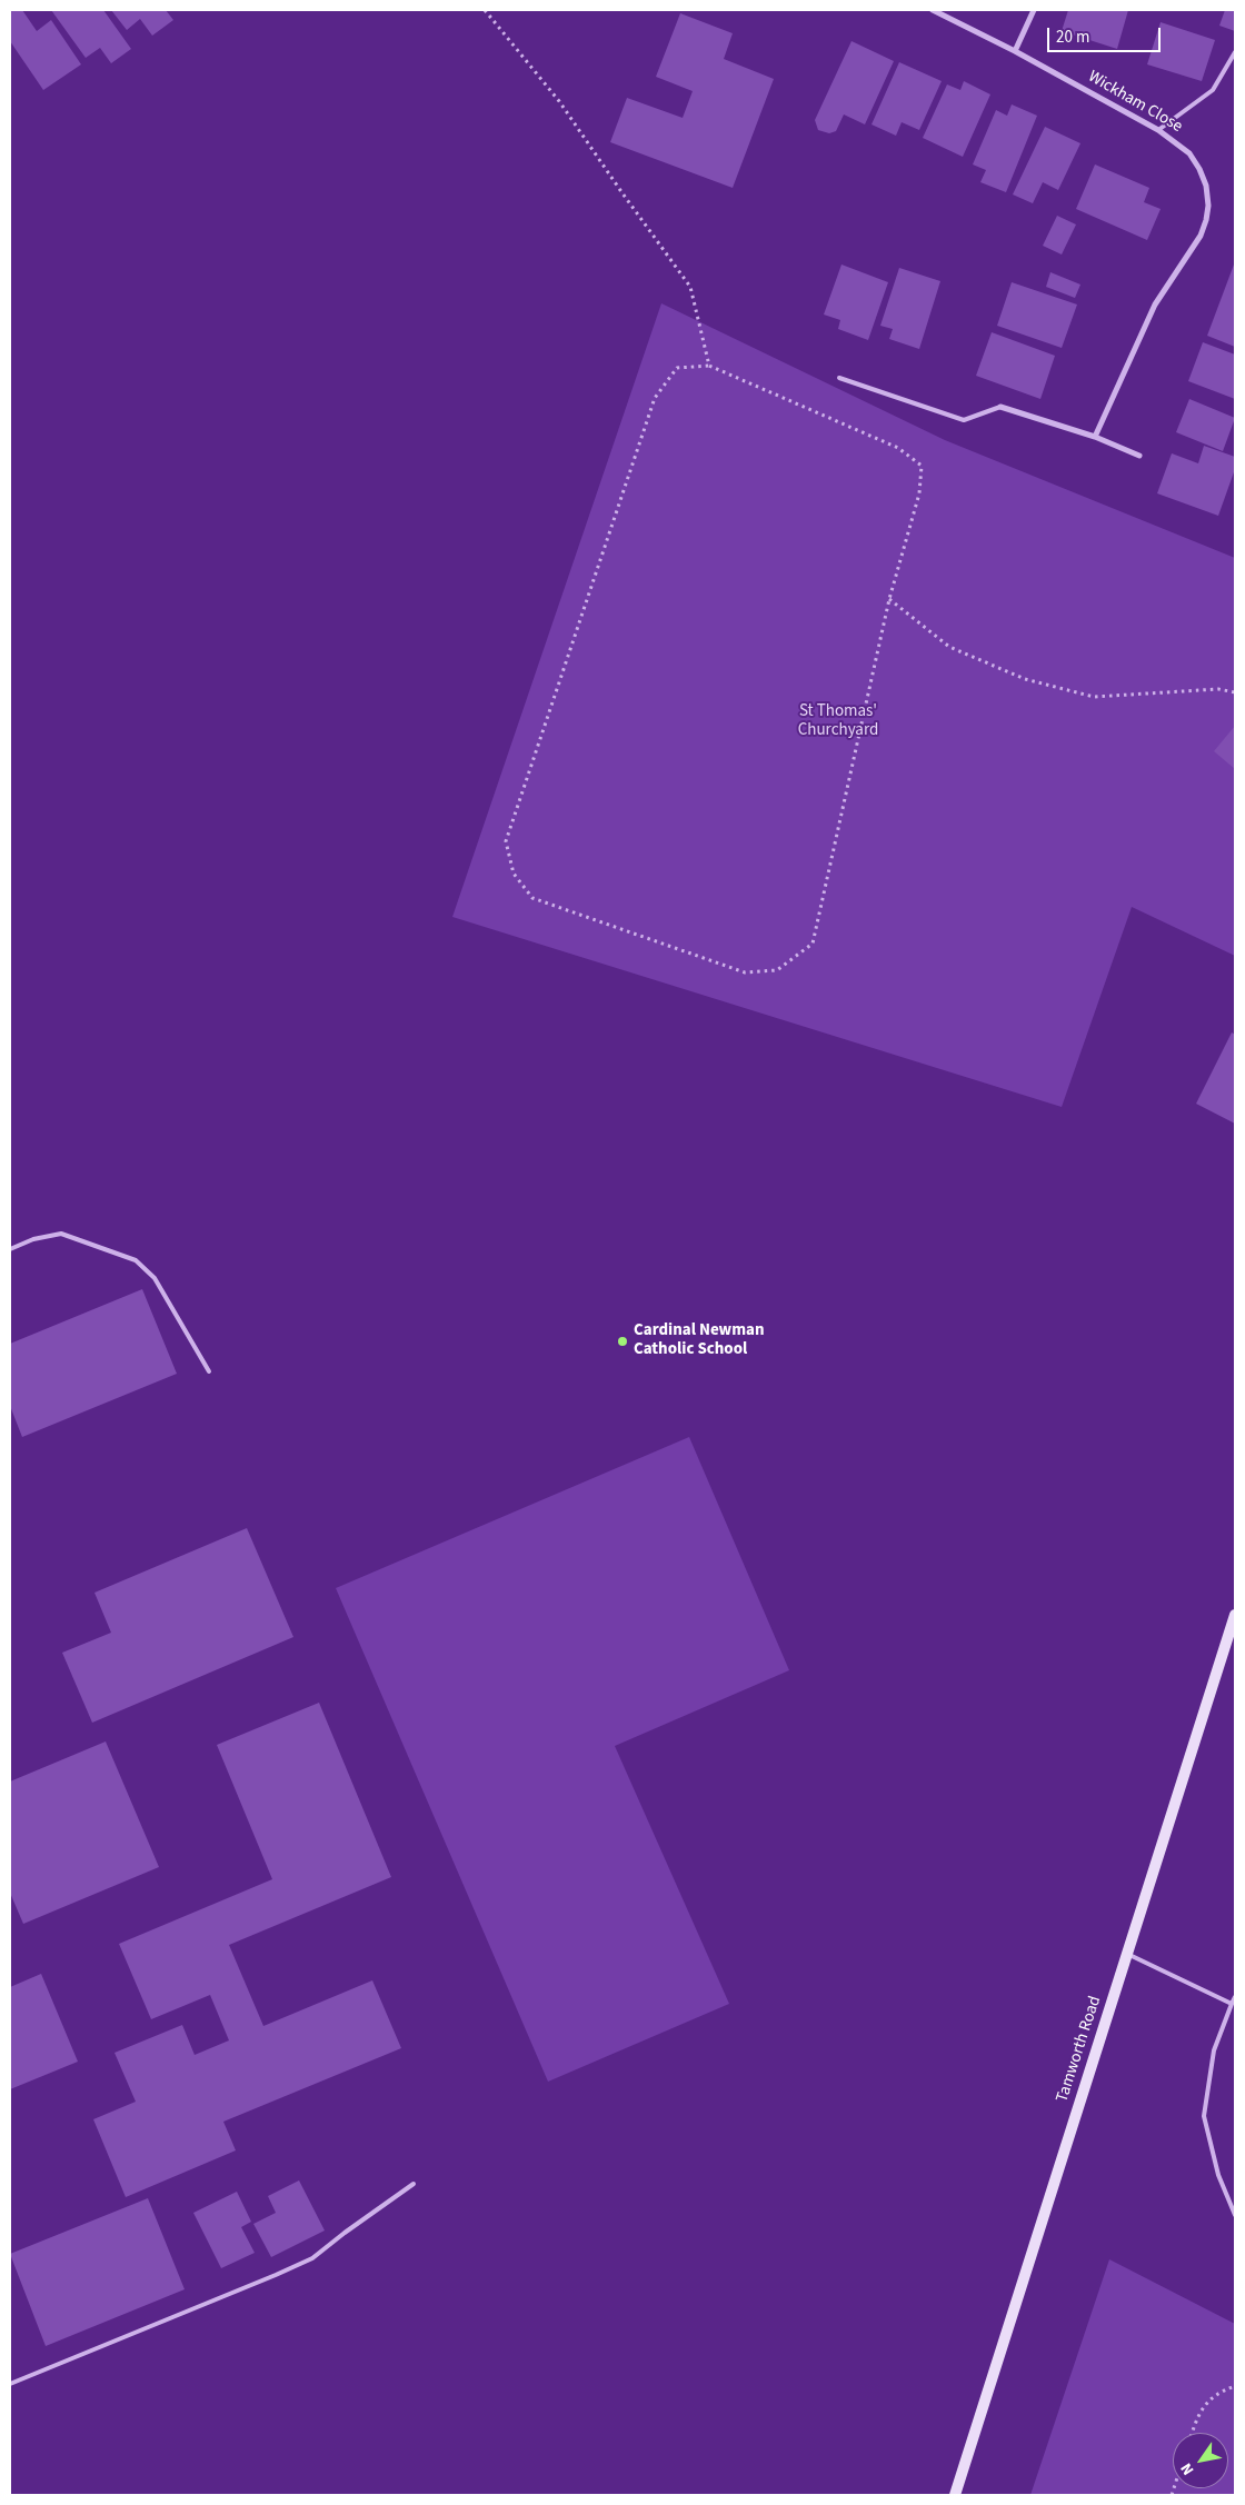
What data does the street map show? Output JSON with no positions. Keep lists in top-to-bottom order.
{
  "streets": {
    "main road": ["Tamworth Road"],
    "street": ["Wickham Close"]
  },
  "parks": ["St Thomas' Churchyard"],
  "places": ["Cardinal Newman Catholic School"],
  "scale_bar": "20 m",
  "north": "bottom left"
}
